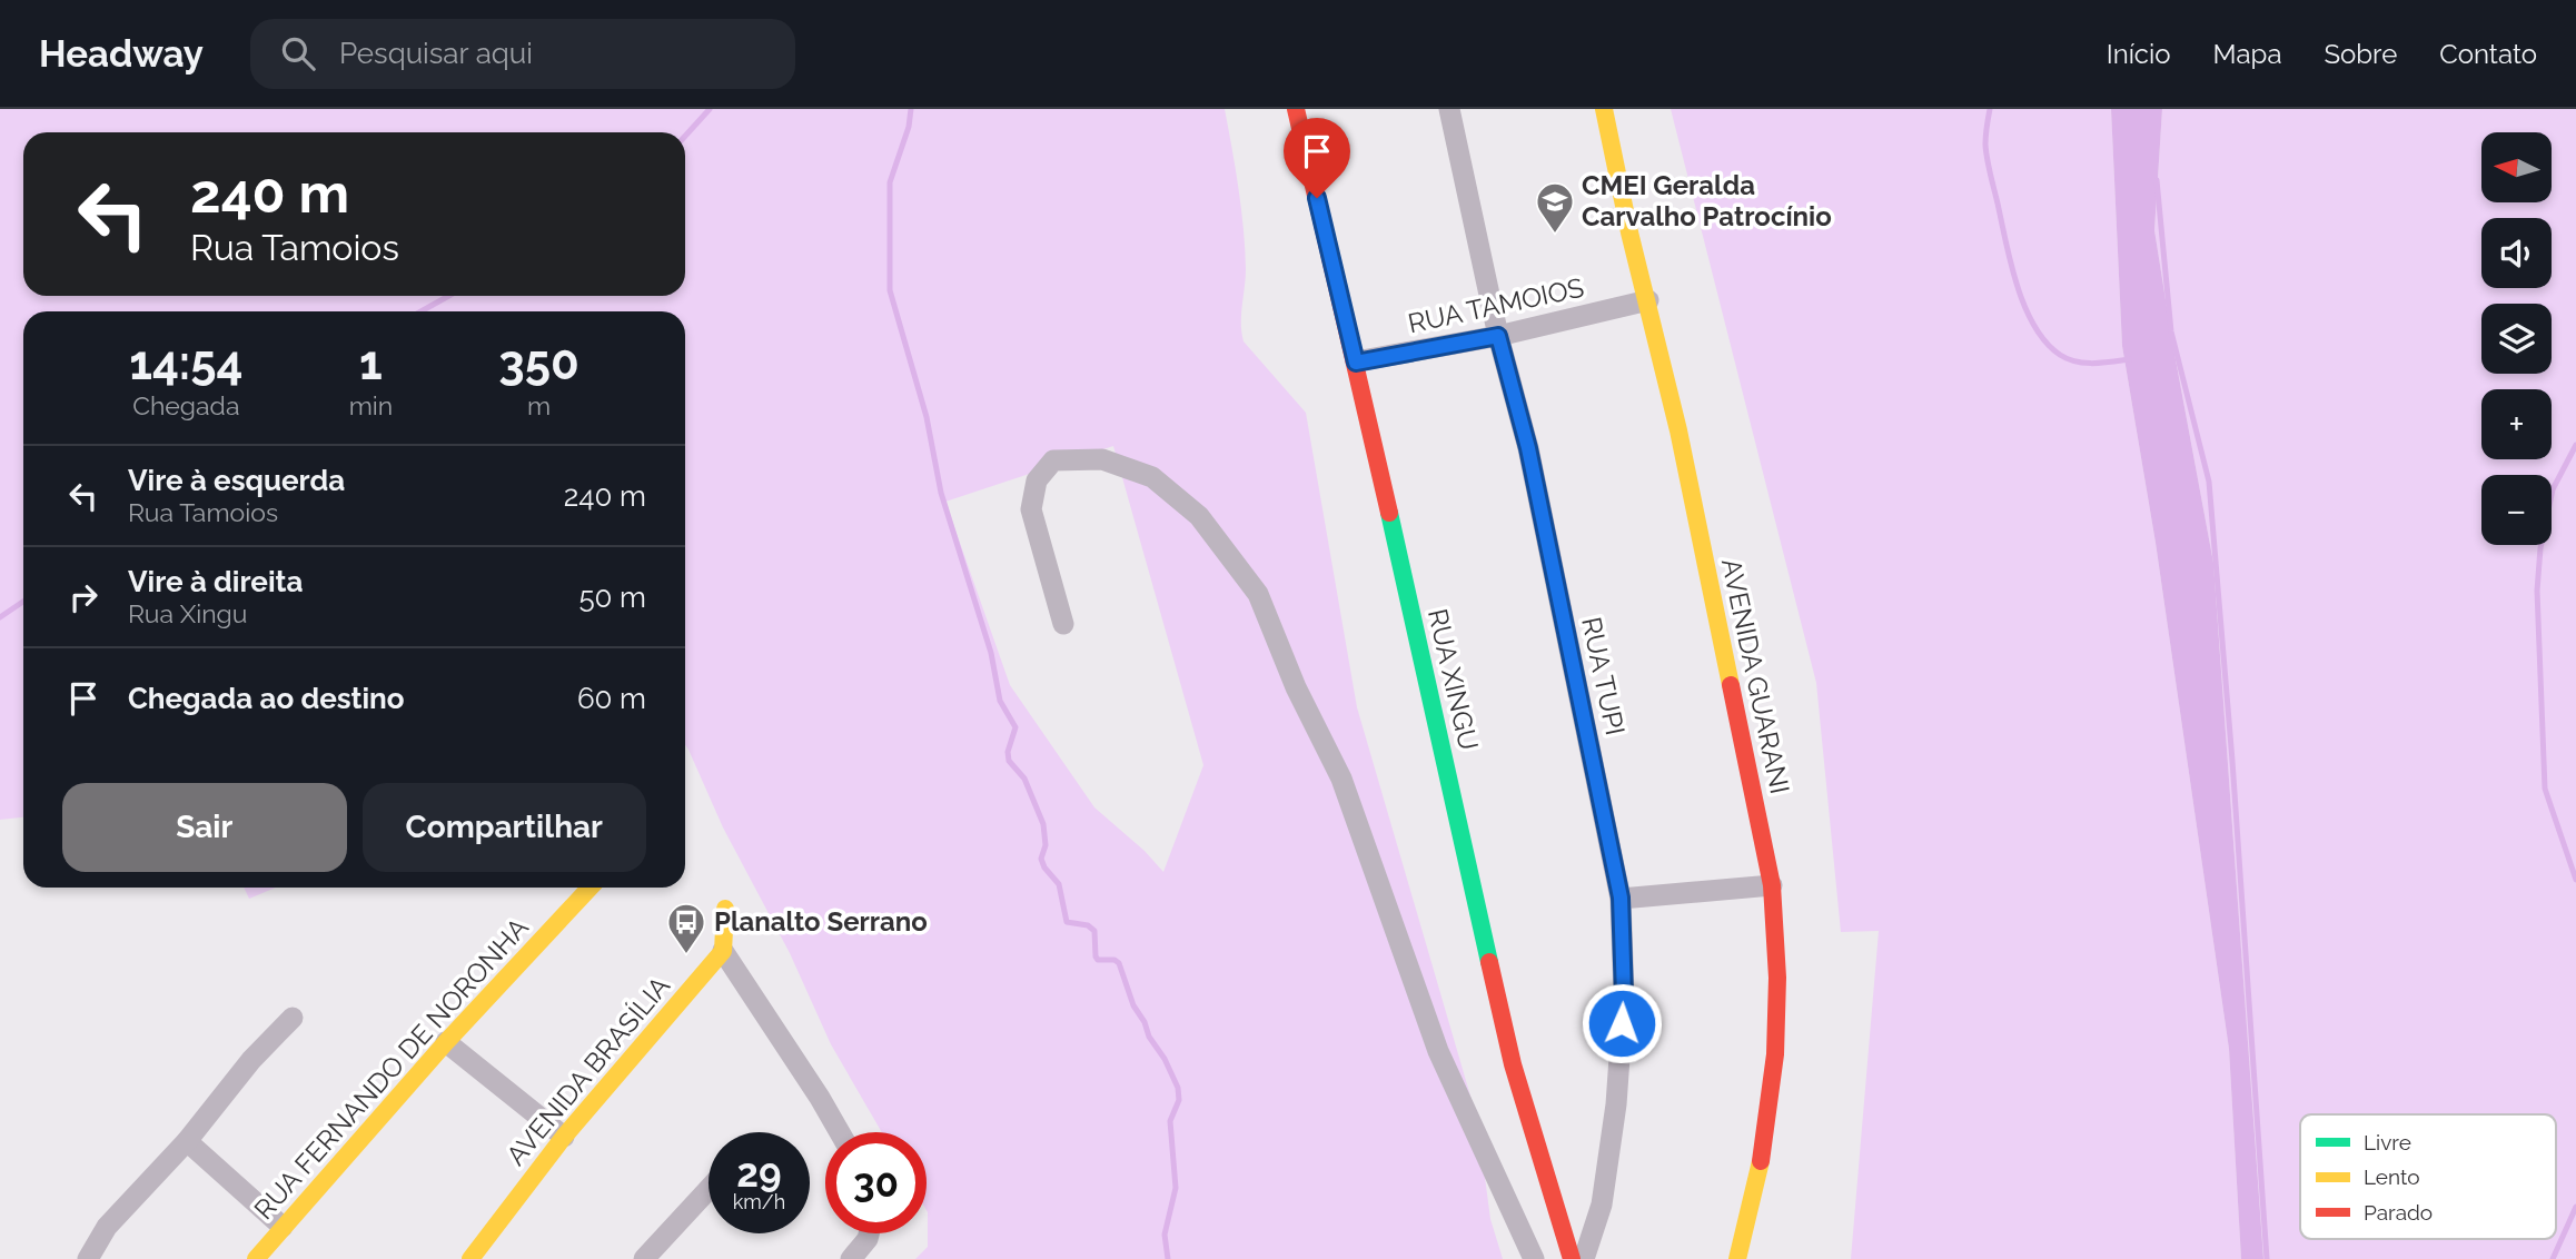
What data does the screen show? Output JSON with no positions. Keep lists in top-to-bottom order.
{
  "streets": {
    "street": [
      "RUA TAMOIOS",
      "RUA TUPI",
      "AVENIDA GUARANI",
      "RUA XINGU",
      "RUA FERNANDO DE NORONHA",
      "AVENIDA BRASÍLIA"
    ]
  },
  "crossings": [
    ["RUA TAMOIOS", "RUA TUPI"],
    ["RUA TAMOIOS", "AVENIDA GUARANI"],
    ["RUA TAMOIOS", "RUA XINGU"]
  ],
  "places": {
    "school or university": ["CMEI Geralda Carvalho Patrocínio"],
    "bus stop": ["Planalto Serrano"]
  },
  "legend": ["Livre", "Lento", "Parado"],
  "north": "left",
  "page": {
    "header": "Headway",
    "search": "Pesquisar aqui",
    "nav": [
      "Início",
      "Mapa",
      "Sobre",
      "Contato"
    ],
    "map_buttons": ["+", "−"],
    "turn": ["240 m", "Rua Tamoios"],
    "eta": [
      "14:54",
      "Chegada",
      "1",
      "min",
      "350",
      "m"
    ],
    "list": [
      {
        "name": "Vire à esquerda",
        "note": "Rua Tamoios",
        "value": "240 m"
      },
      {
        "name": "Vire à direita",
        "note": "Rua Xingu",
        "value": "50 m"
      },
      {
        "name": "Chegada ao destino",
        "value": "60 m"
      }
    ],
    "buttons": ["Sair", "Compartilhar"],
    "speed": "29 km/h",
    "limit": "30"
  }
}
